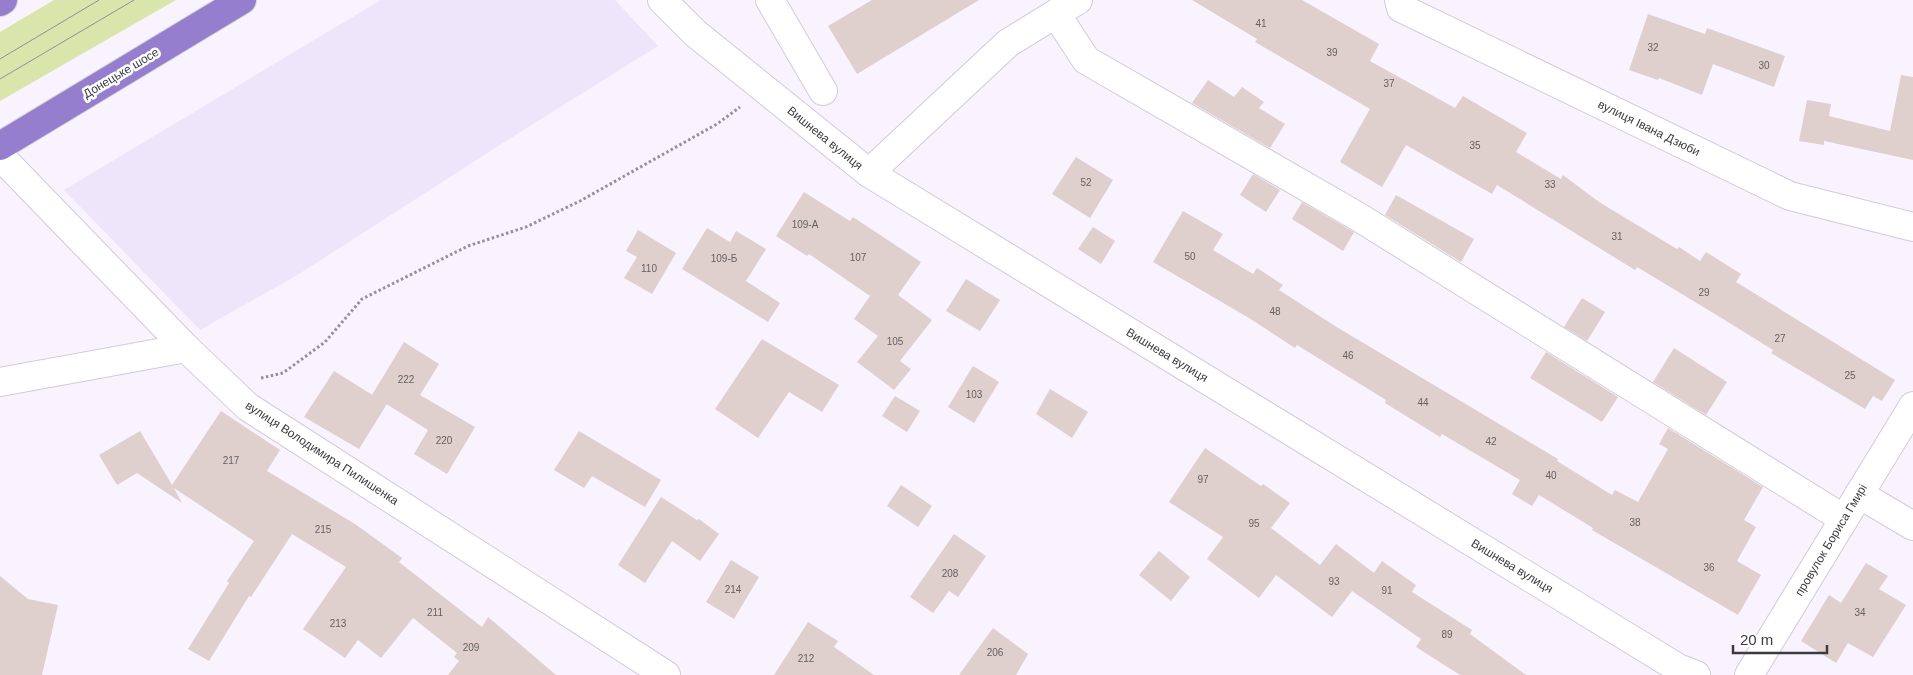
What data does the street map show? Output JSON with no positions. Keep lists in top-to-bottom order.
{
  "streets": {
    "highway": ["Донецьке шосе"],
    "street": [
      "вулиця Івана Дзюби",
      "Вишнева вулиця",
      "вулиця Володимира Пилишенка",
      "провулок Бориса Гмирі"
    ]
  },
  "house_numbers": [
    "41",
    "32",
    "39",
    "30",
    "37",
    "35",
    "52",
    "33",
    "109-А",
    "31",
    "50",
    "107",
    "109-Б",
    "110",
    "29",
    "48",
    "27",
    "105",
    "46",
    "25",
    "222",
    "103",
    "44",
    "220",
    "42",
    "217",
    "40",
    "97",
    "38",
    "95",
    "215",
    "36",
    "208",
    "93",
    "214",
    "91",
    "211",
    "34",
    "213",
    "89",
    "209",
    "206",
    "212"
  ],
  "scale_bar": "20 m"
}
